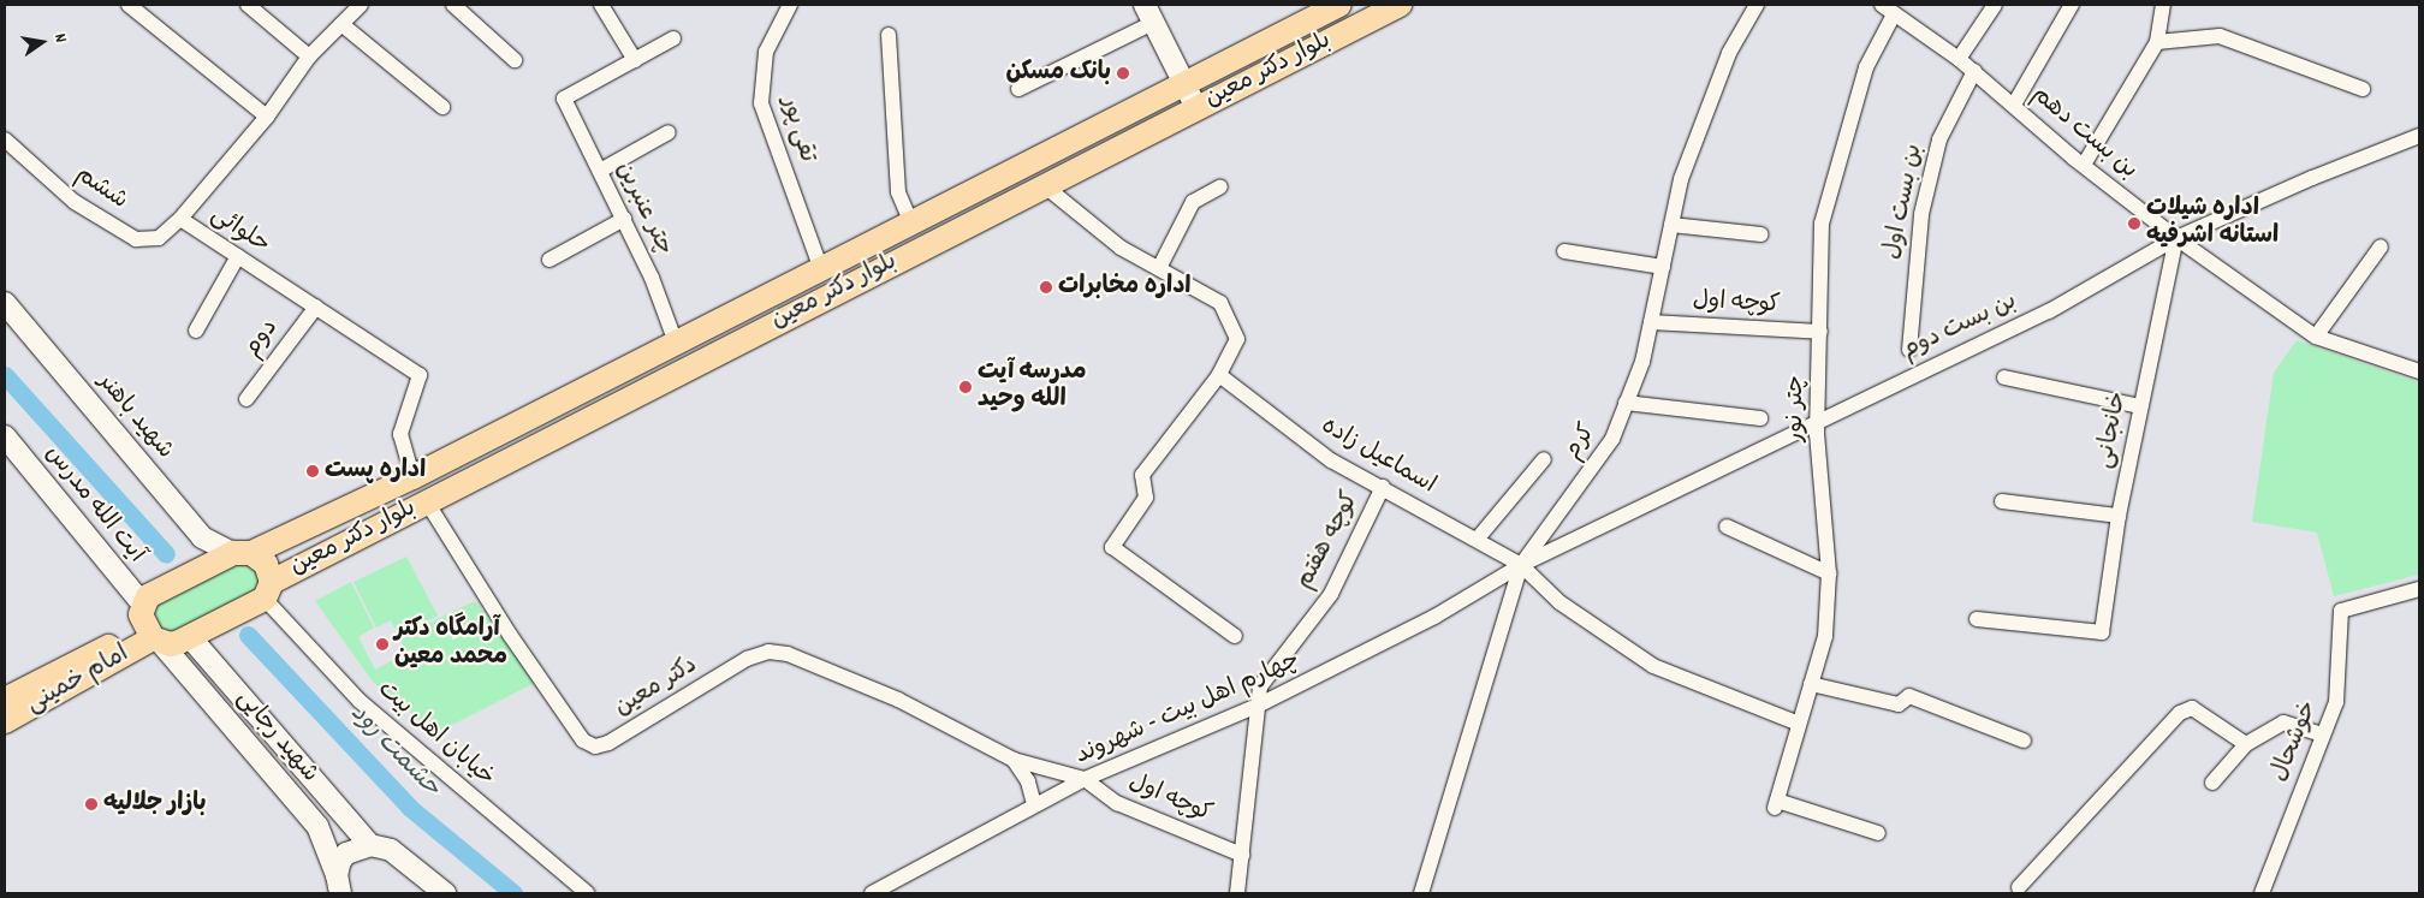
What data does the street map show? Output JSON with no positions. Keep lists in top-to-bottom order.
{
  "streets": {
    "main road": [
      "بلوار دکتر معین",
      "شهید باهنر",
      "آیت الله مدرس",
      "امام خمینی",
      "شهید رجایی"
    ],
    "street": [
      "تقی پور",
      "بن بست دهم",
      "ششم",
      "بن بست اول",
      "چتر عنبرین",
      "حلوائی",
      "کوچه اول",
      "بن بست دوم",
      "دوم",
      "چتر نور",
      "خانجانی",
      "کرم",
      "اسماعیل زاده",
      "کوچه هفتم",
      "دکتر معین",
      "چهارم اهل بیت - شهروند",
      "خیابان اهل بیت",
      "خوشحال"
    ]
  },
  "crossings": [
    ["بلوار دکتر معین", "تقی پور"],
    ["بلوار دکتر معین", "چتر عنبرین"],
    ["بلوار دکتر معین", "حلوائی"],
    ["بلوار دکتر معین", "شهید باهنر"],
    ["بلوار دکتر معین", "آیت الله مدرس"],
    ["بلوار دکتر معین", "امام خمینی"],
    ["بلوار دکتر معین", "دکتر معین"],
    ["بلوار دکتر معین", "خیابان اهل بیت"],
    ["بلوار دکتر معین", "شهید رجایی"],
    ["بن بست دهم", "بن بست اول"],
    ["بن بست دهم", "بن بست دوم"],
    ["بن بست دهم", "چتر نور"],
    ["بن بست دهم", "خانجانی"],
    ["ششم", "حلوائی"],
    ["حلوائی", "دوم"],
    ["کوچه اول", "چتر نور"],
    ["کوچه اول", "کرم"],
    ["کوچه اول", "کوچه هفتم"],
    ["کوچه اول", "دکتر معین"],
    ["کوچه اول", "چهارم اهل بیت - شهروند"],
    ["بن بست دوم", "چتر نور"],
    ["بن بست دوم", "خانجانی"],
    ["بن بست دوم", "کرم"],
    ["بن بست دوم", "اسماعیل زاده"],
    ["بن بست دوم", "چهارم اهل بیت - شهروند"],
    ["چتر نور", "اسماعیل زاده"],
    ["کرم", "اسماعیل زاده"],
    ["کرم", "چهارم اهل بیت - شهروند"],
    ["اسماعیل زاده", "کوچه هفتم"],
    ["اسماعیل زاده", "چهارم اهل بیت - شهروند"],
    ["آیت الله مدرس", "امام خمینی"],
    ["آیت الله مدرس", "شهید رجایی"],
    ["کوچه هفتم", "چهارم اهل بیت - شهروند"],
    ["امام خمینی", "شهید رجایی"],
    ["دکتر معین", "چهارم اهل بیت - شهروند"]
  ],
  "water": ["حشمت رود"],
  "places": [
    "بانک مسکن",
    "اداره شیلات استانه اشرفیه",
    "اداره مخابرات",
    "مدرسه آیت الله وحید",
    "اداره پست",
    "آرامگاه دکتر محمد معین",
    "بازار جلالیه"
  ],
  "north": "right"
}
